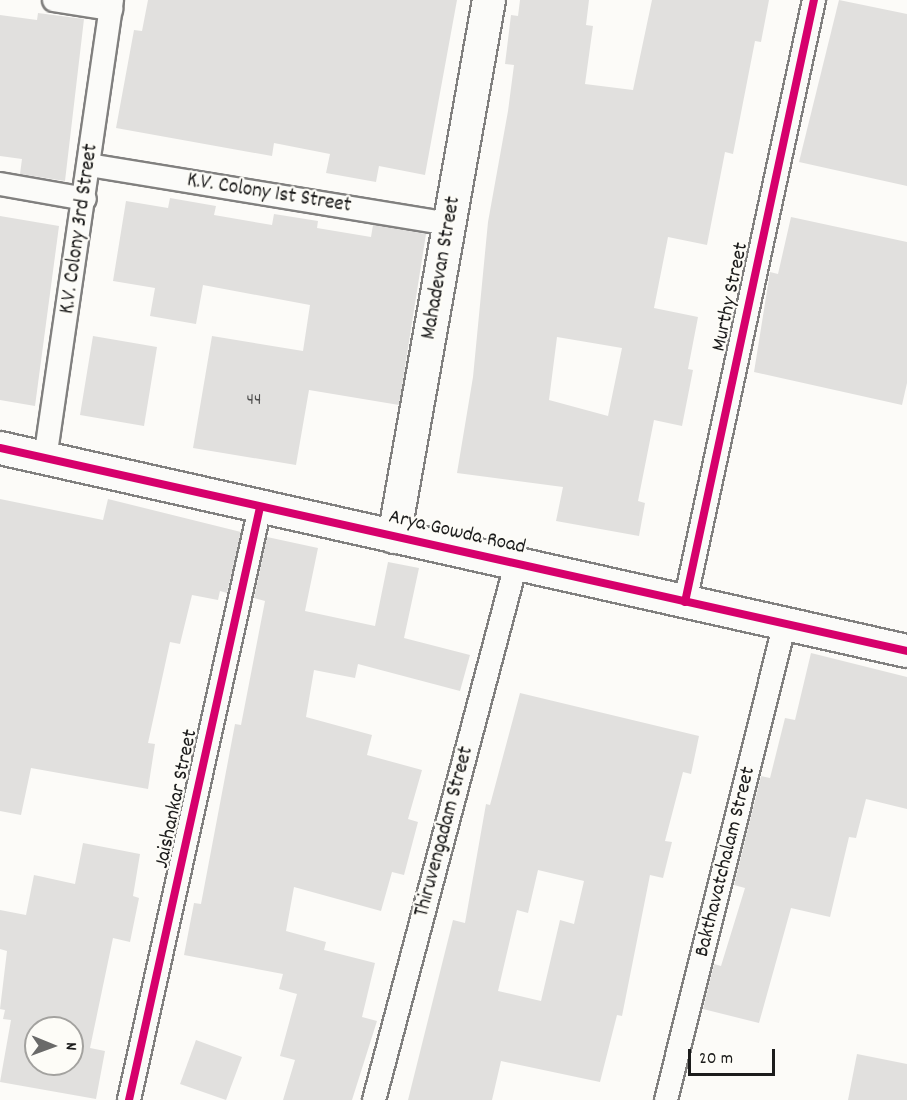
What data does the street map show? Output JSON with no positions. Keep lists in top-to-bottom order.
{
  "streets": {
    "main road": ["Mahadevan Street", "Arya Gowda Road"],
    "street": [
      "K.V. Colony 1st Street",
      "K.V. Colony 3rd Street",
      "Murthy Street",
      "Jaishankar Street",
      "Thiruvengadam Street",
      "Bakthavatchalam Street"
    ]
  },
  "crossings": [
    ["K.V. Colony 1st Street", "K.V. Colony 3rd Street"],
    ["K.V. Colony 1st Street", "Mahadevan Street"],
    ["K.V. Colony 3rd Street", "Arya Gowda Road"],
    ["Mahadevan Street", "Arya Gowda Road"],
    ["Murthy Street", "Arya Gowda Road"],
    ["Arya Gowda Road", "Jaishankar Street"],
    ["Arya Gowda Road", "Thiruvengadam Street"],
    ["Arya Gowda Road", "Bakthavatchalam Street"]
  ],
  "house_numbers": ["44"],
  "scale_bar": "20 m",
  "north": "right"
}
